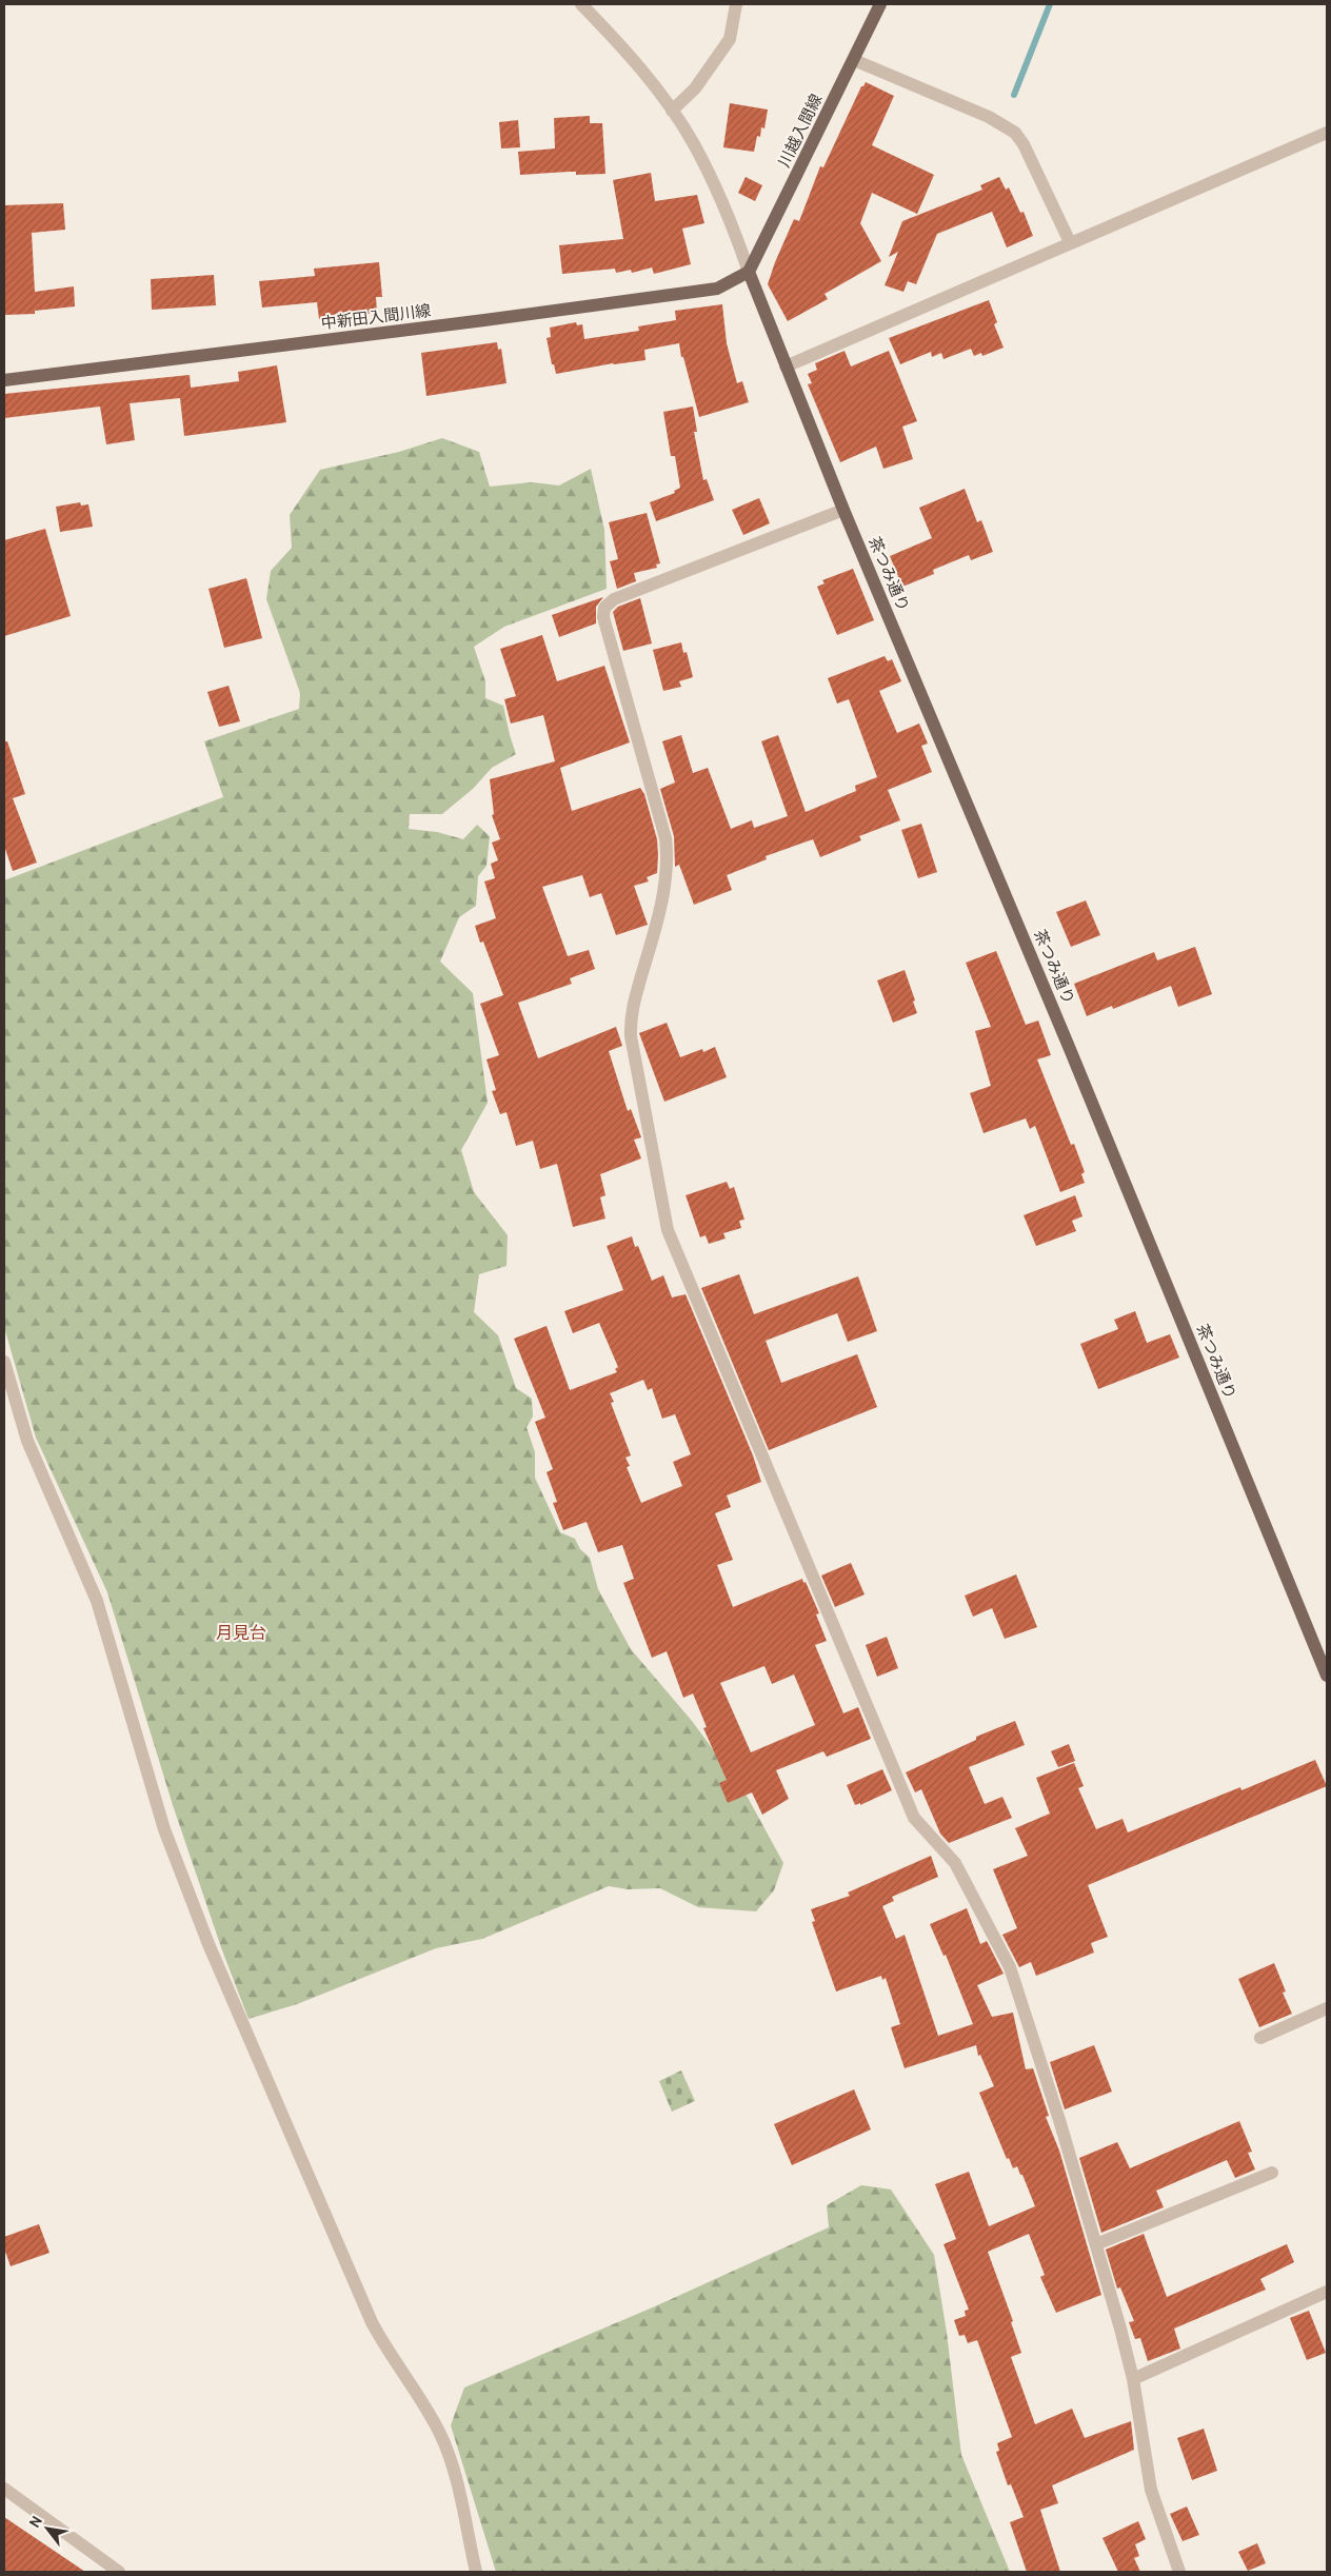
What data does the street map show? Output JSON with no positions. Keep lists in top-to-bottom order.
{
  "streets": {
    "main road": ["川越入間線", "中新田入間川線", "茶つみ通り"]
  },
  "crossings": [
    ["川越入間線", "中新田入間川線"],
    ["川越入間線", "茶つみ通り"],
    ["中新田入間川線", "茶つみ通り"]
  ],
  "districts": ["月見台"],
  "north": "top left"
}
